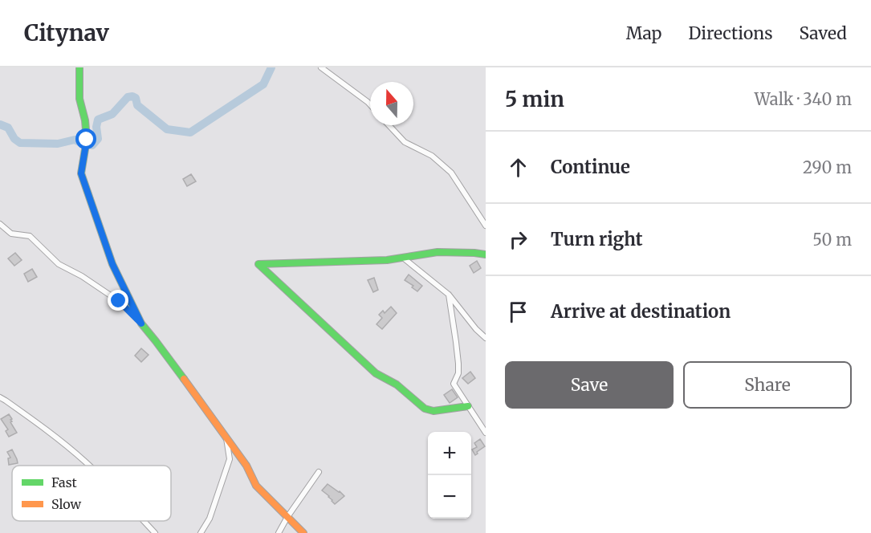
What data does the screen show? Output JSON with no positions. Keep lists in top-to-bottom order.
{
  "legend": ["Fast", "Slow"],
  "north": "top",
  "page": {
    "header": "Citynav",
    "nav": ["Map", "Directions", "Saved"],
    "heading": ["5 min", "Walk · 340 m"],
    "list": [
      ["Continue", "290 m"],
      ["Turn right", "50 m"],
      "Arrive at destination"
    ],
    "buttons": ["Save", "Share"],
    "map_buttons": ["+", "−"]
  }
}
